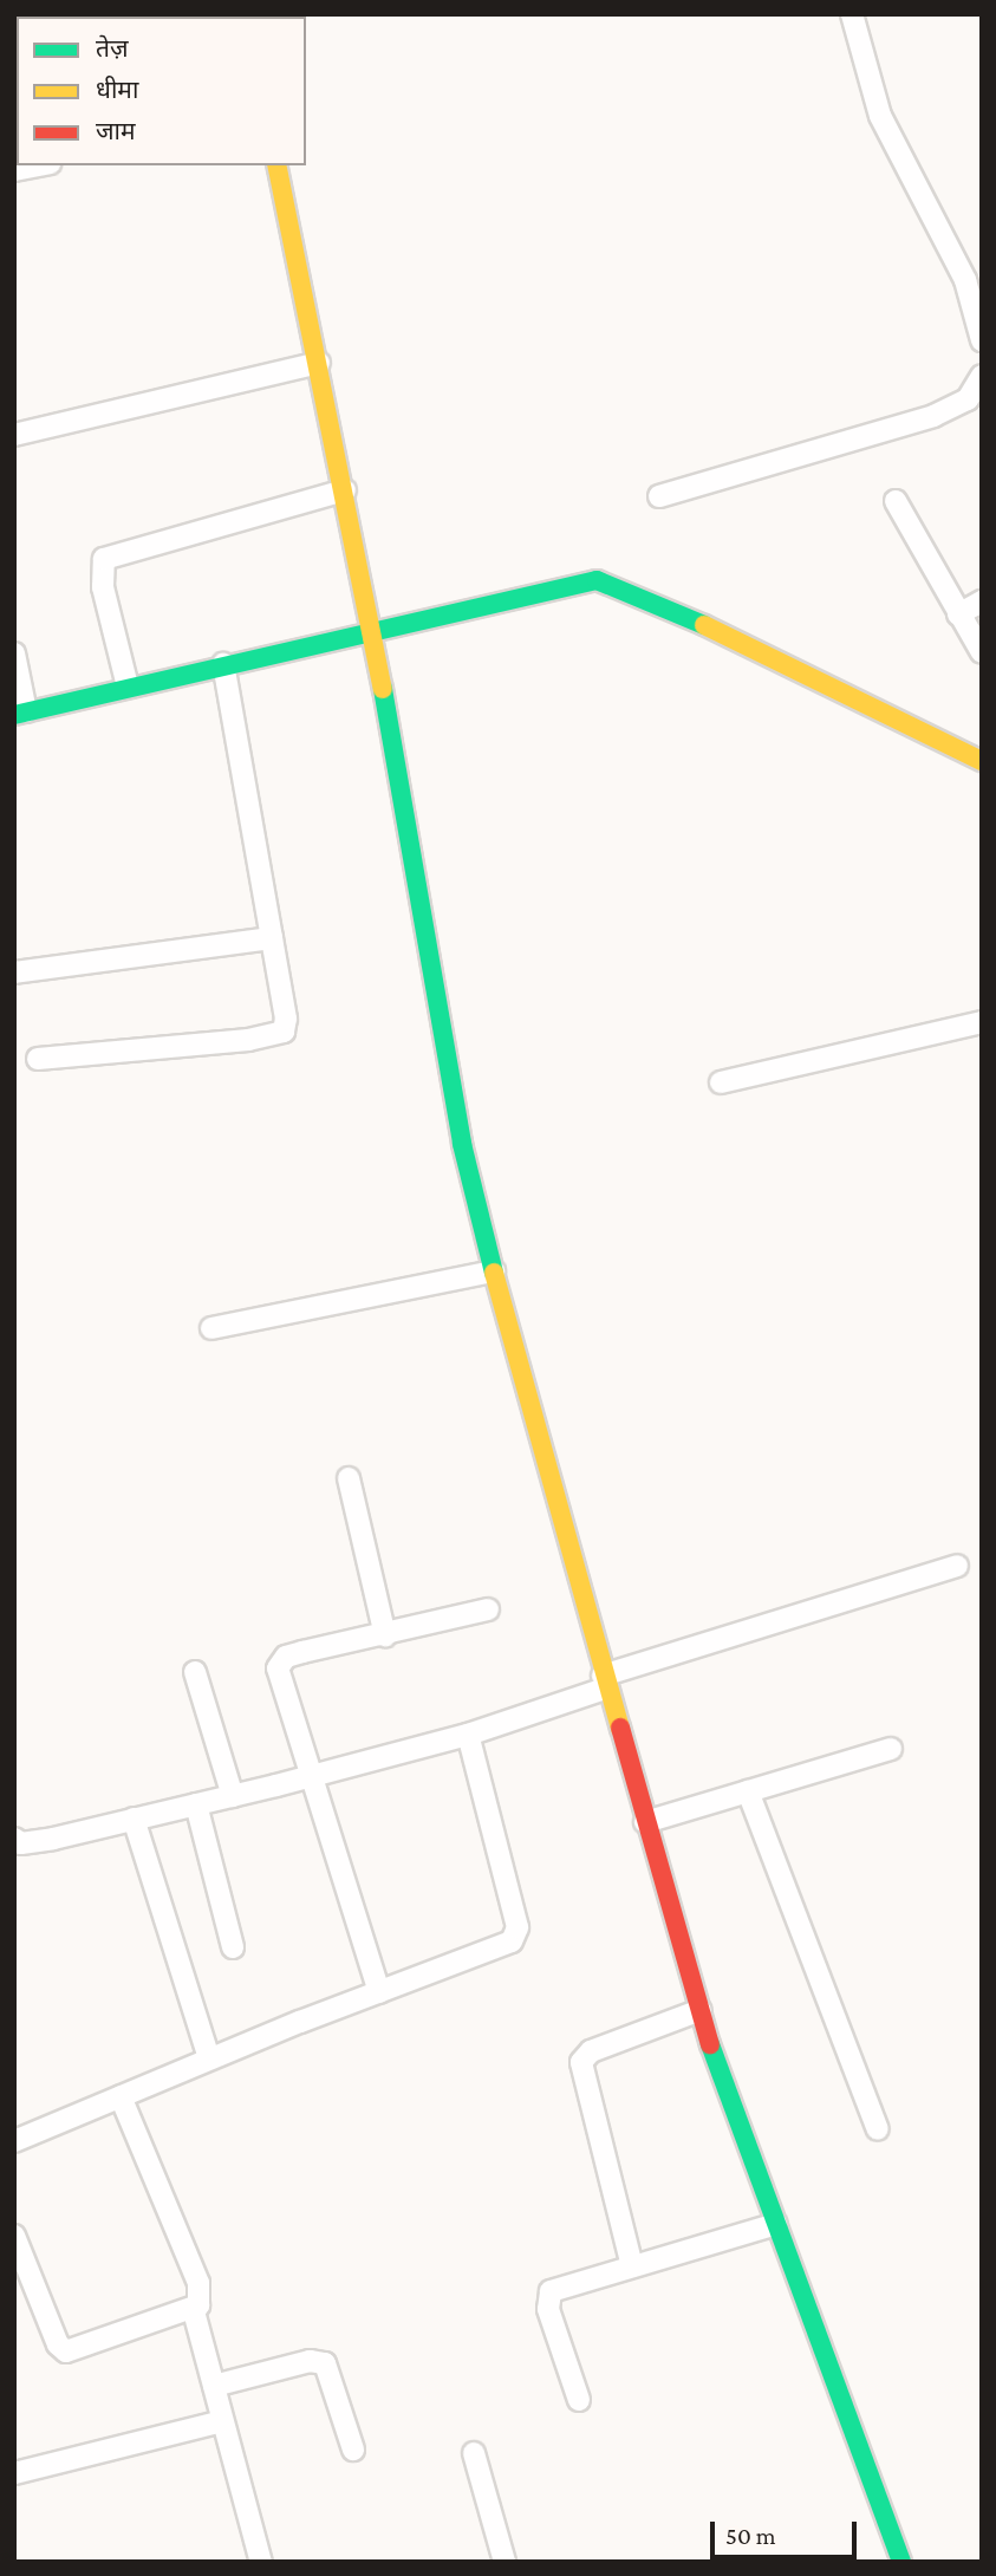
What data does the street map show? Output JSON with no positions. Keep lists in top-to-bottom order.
{
  "legend": ["तेज़", "धीमा", "जाम"],
  "scale_bar": "50 m"
}
